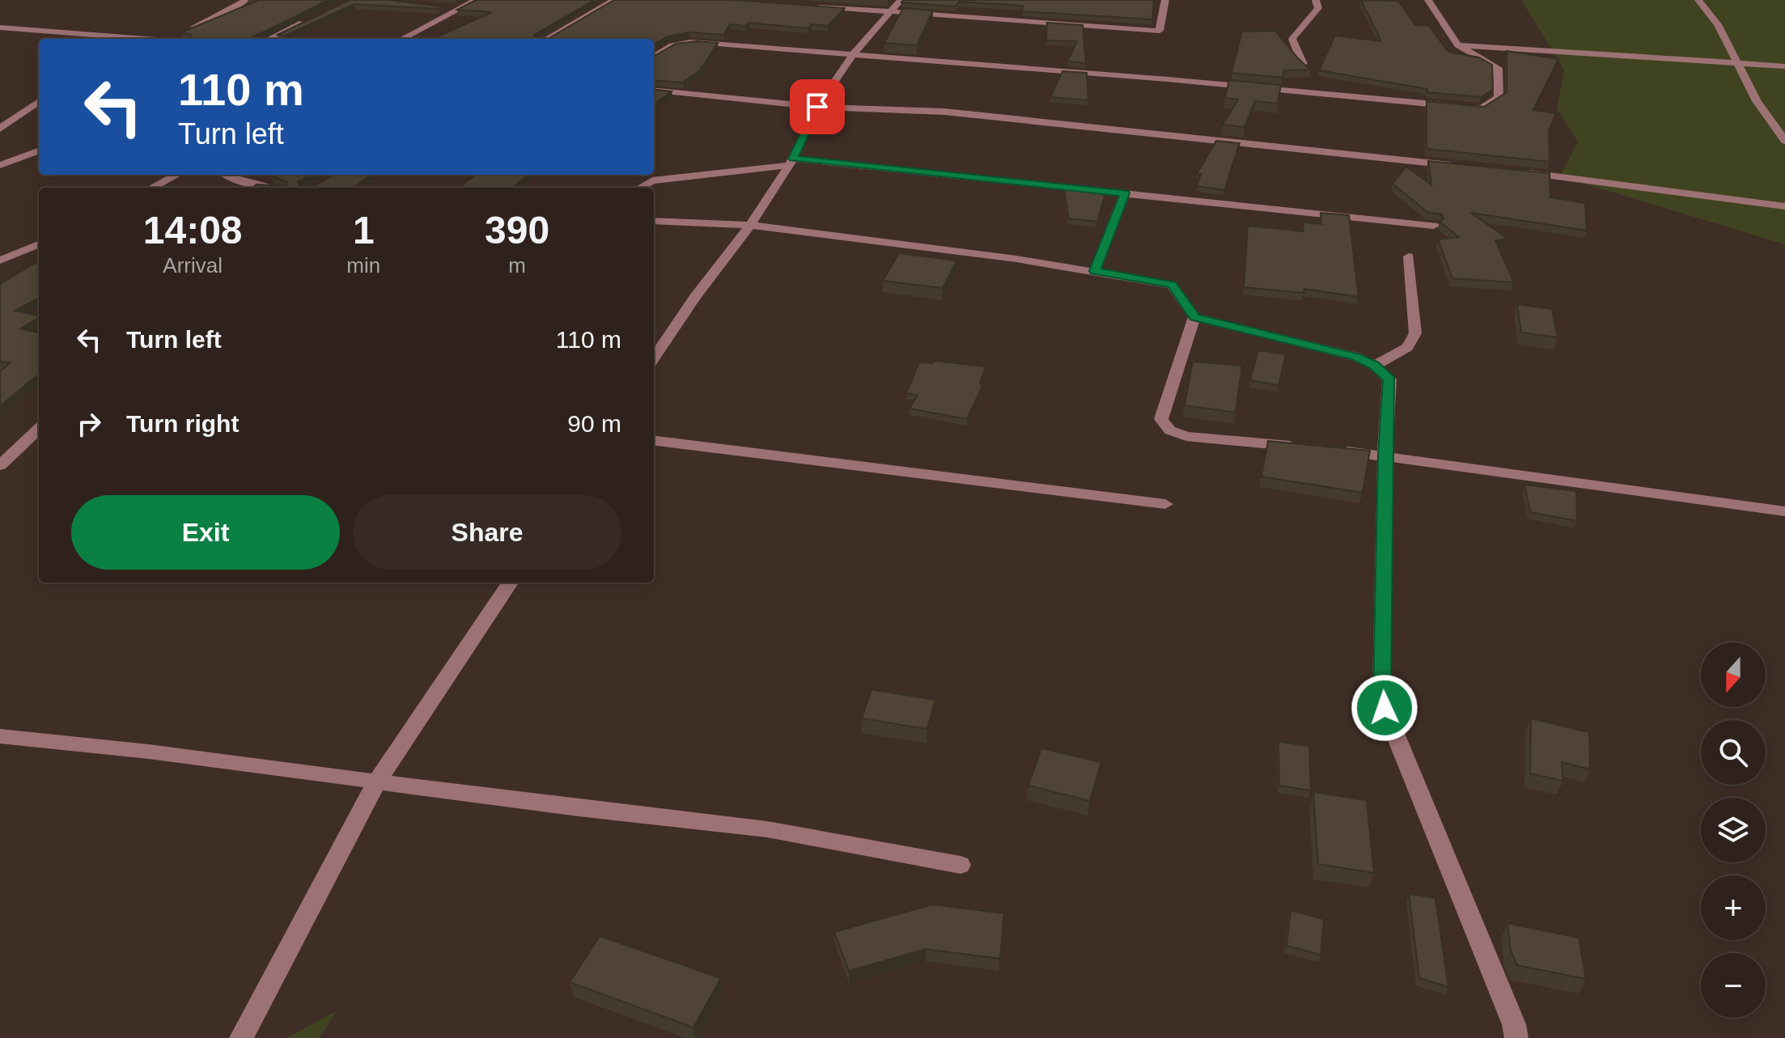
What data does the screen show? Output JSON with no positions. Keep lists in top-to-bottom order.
{
  "north": "bottom",
  "page": {
    "turn": ["110 m", "Turn left"],
    "eta": [
      "14:08",
      "Arrival",
      "1",
      "min",
      "390",
      "m"
    ],
    "list": [
      {
        "name": "Turn left",
        "value": "110 m"
      },
      {
        "name": "Turn right",
        "value": "90 m"
      }
    ],
    "buttons": ["Exit", "Share"],
    "map_buttons": ["+", "−"]
  }
}
